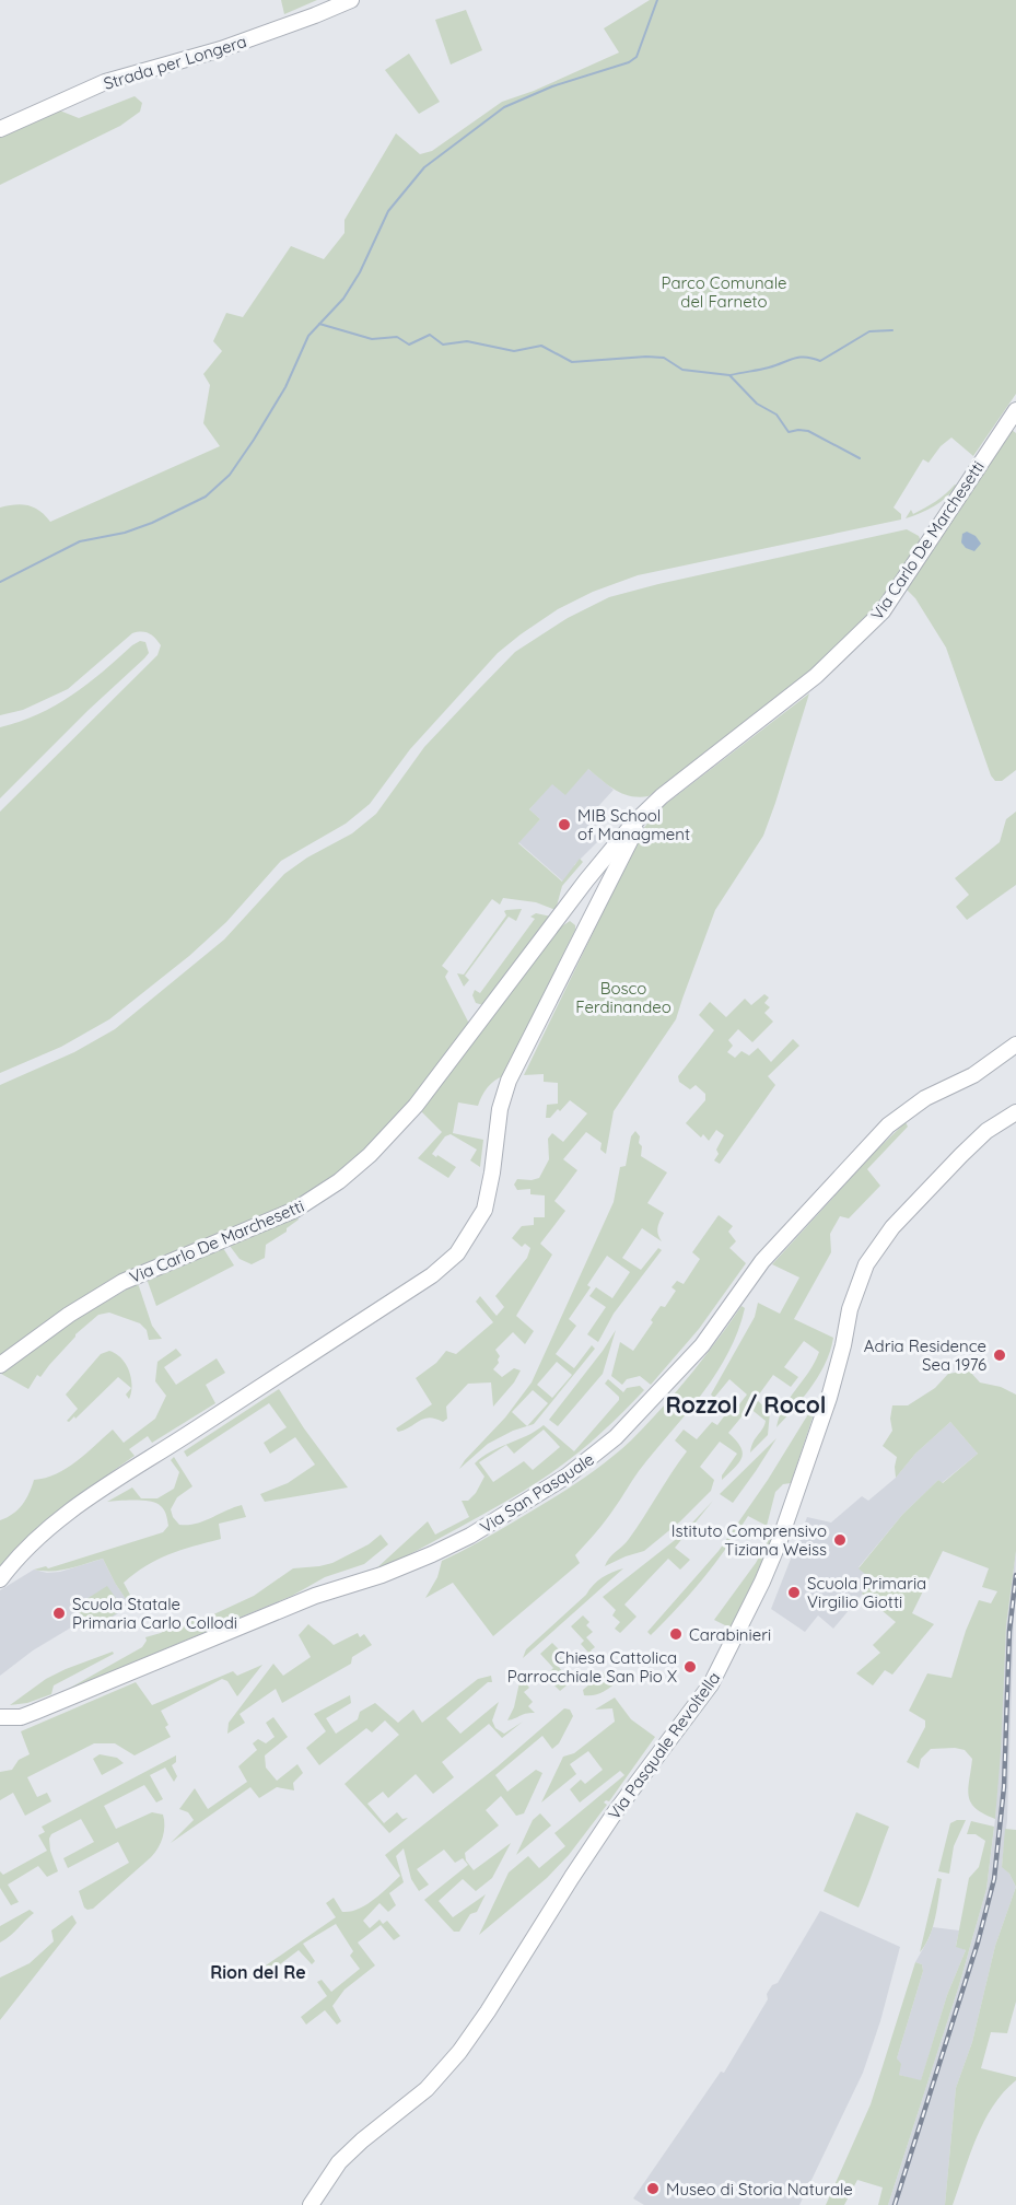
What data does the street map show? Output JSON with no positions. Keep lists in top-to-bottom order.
{
  "streets": {
    "street": [
      "Strada per Longera",
      "Via Carlo De Marchesetti",
      "Via San Pasquale",
      "Via Pasquale Revoltella"
    ]
  },
  "districts": ["Rozzol / Rocol", "Rion del Re"],
  "parks": ["Parco Comunale del Farneto", "Bosco Ferdinandeo"],
  "places": [
    "MIB School of Managment",
    "Adria Residence Sea 1976",
    "Istituto Comprensivo Tiziana Weiss",
    "Scuola Primaria Virgilio Giotti",
    "Scuola Statale Primaria Carlo Collodi",
    "Carabinieri",
    "Chiesa Cattolica Parrocchiale San Pio X",
    "Museo di Storia Naturale"
  ]
}
